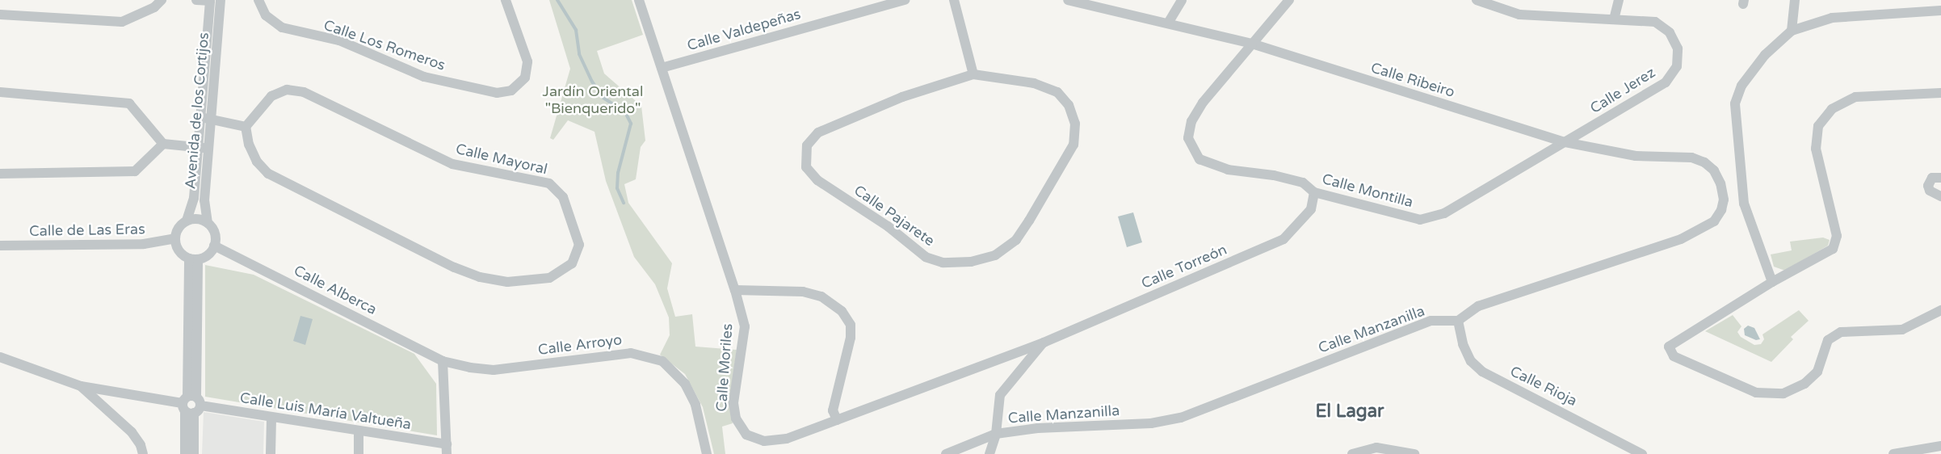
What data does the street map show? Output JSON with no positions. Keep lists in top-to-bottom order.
{
  "streets": {
    "street": [
      "Calle Valdepeñas",
      "Calle Los Romeros",
      "Calle Ribeiro",
      "Calle Jerez",
      "Avenida de los Cortijos",
      "Calle Mayoral",
      "Calle Montilla",
      "Calle Pajarete",
      "Calle de Las Eras",
      "Calle Torreón",
      "Calle Alberca",
      "Calle Manzanilla",
      "Calle Arroyo",
      "Calle Moriles",
      "Calle Rioja",
      "Calle Luis María Valtueña"
    ]
  },
  "crossings": [
    ["Calle Valdepeñas", "Calle Moriles"],
    ["Calle Ribeiro", "Calle Jerez"],
    ["Calle Ribeiro", "Calle Montilla"],
    ["Calle Jerez", "Calle Montilla"],
    ["Avenida de los Cortijos", "Calle de Las Eras"],
    ["Avenida de los Cortijos", "Calle Alberca"],
    ["Calle Montilla", "Calle Torreón"],
    ["Calle de Las Eras", "Calle Alberca"],
    ["Calle Torreón", "Calle Moriles"],
    ["Calle Alberca", "Calle Arroyo"],
    ["Calle Manzanilla", "Calle Rioja"]
  ],
  "districts": ["El Lagar"],
  "parks": ["Jardín Oriental \"Bienquerido\""]
}
